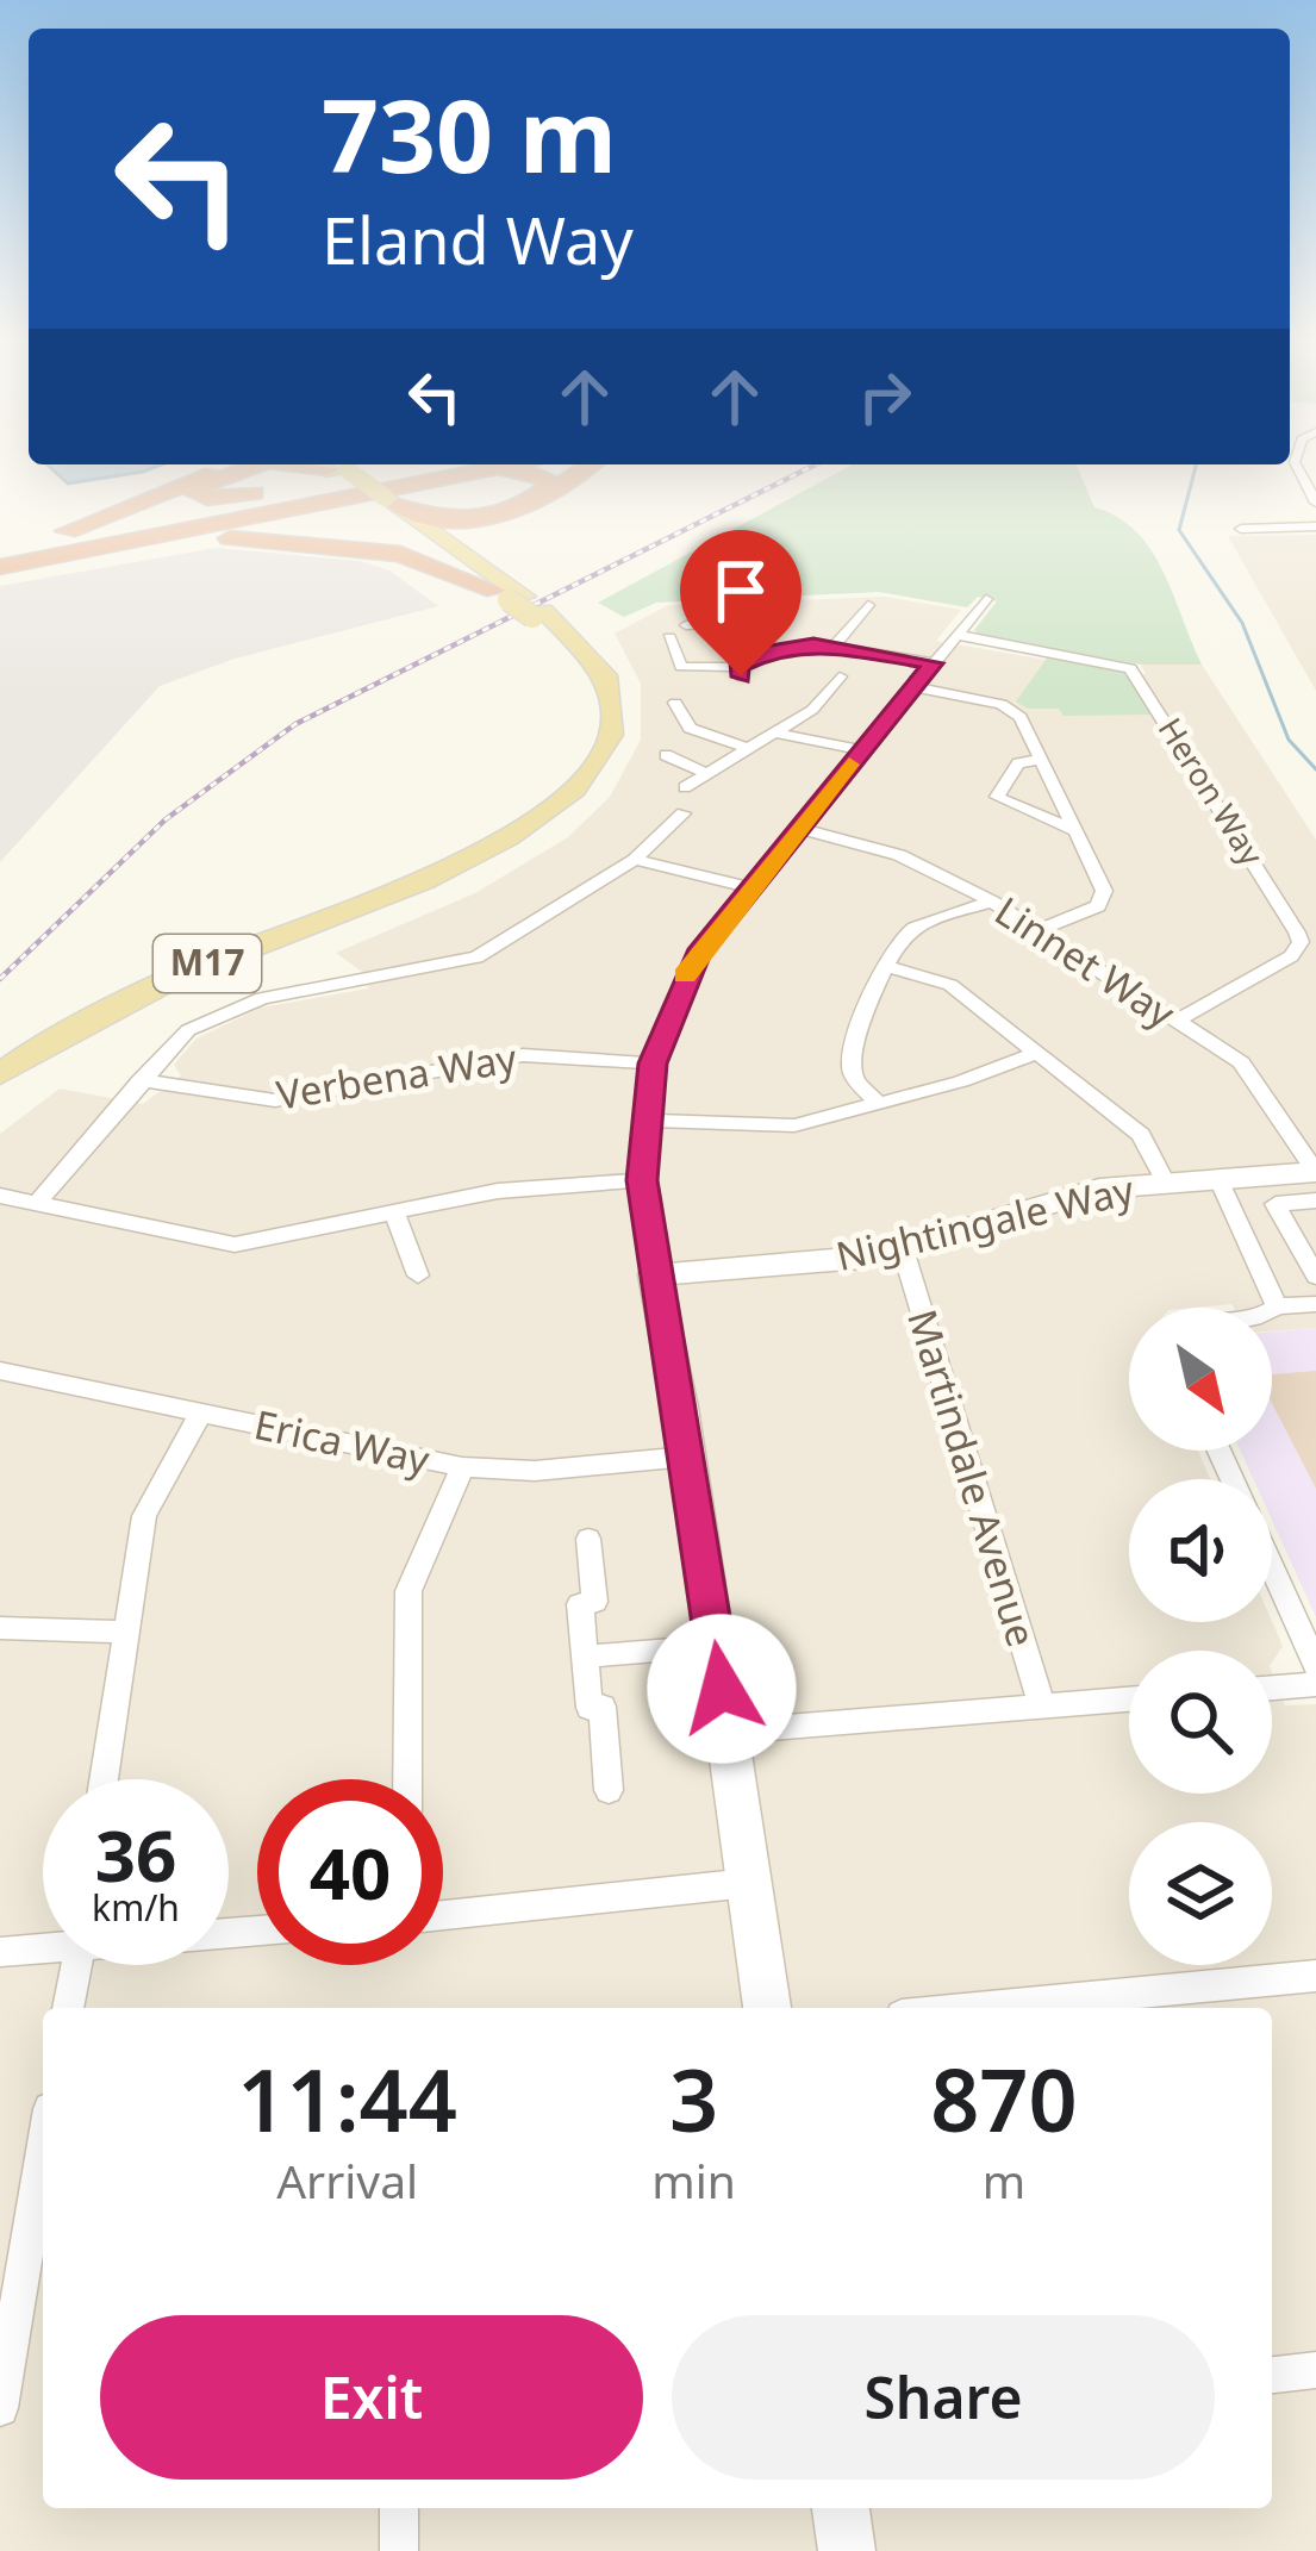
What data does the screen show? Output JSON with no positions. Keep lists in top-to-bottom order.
{
  "streets": {
    "main road": ["M17"],
    "street": [
      "Heron Way",
      "Linnet Way",
      "Verbena Way",
      "Nightingale Way",
      "Erica Way",
      "Martindale Avenue"
    ]
  },
  "crossings": [
    ["Heron Way", "Linnet Way"],
    ["Linnet Way", "Nightingale Way"],
    ["Nightingale Way", "Martindale Avenue"]
  ],
  "north": "bottom right",
  "page": {
    "turn": ["730 m", "Eland Way"],
    "speed": "36 km/h",
    "limit": "40",
    "eta": [
      "11:44",
      "Arrival",
      "3",
      "min",
      "870",
      "m"
    ],
    "buttons": ["Exit", "Share"]
  }
}
